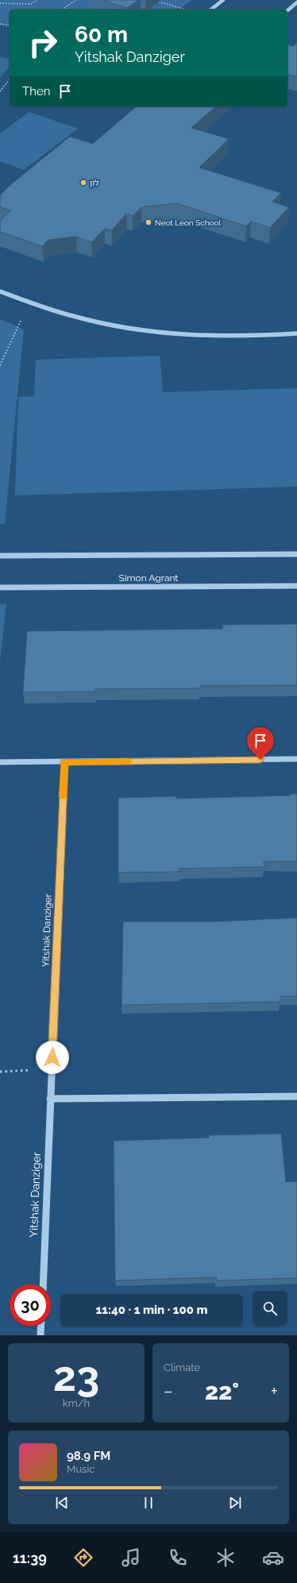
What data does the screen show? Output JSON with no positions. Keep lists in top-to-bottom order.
{
  "streets": {
    "street": ["Simon Agrant", "Yitshak Danziger"]
  },
  "places": ["לון", "Neot Leon School"],
  "page": {
    "turn": ["60 m", "Yitshak Danziger"],
    "then": "Then",
    "limit": "30",
    "trip": "11:40 · 1 min · 100 m",
    "tile": [
      ["23", "km/h"],
      "Climate"
    ],
    "heat": ["−", "22°", "+"],
    "song": ["98.9 FM", "Music"],
    "tabs": "11:39"
  }
}
